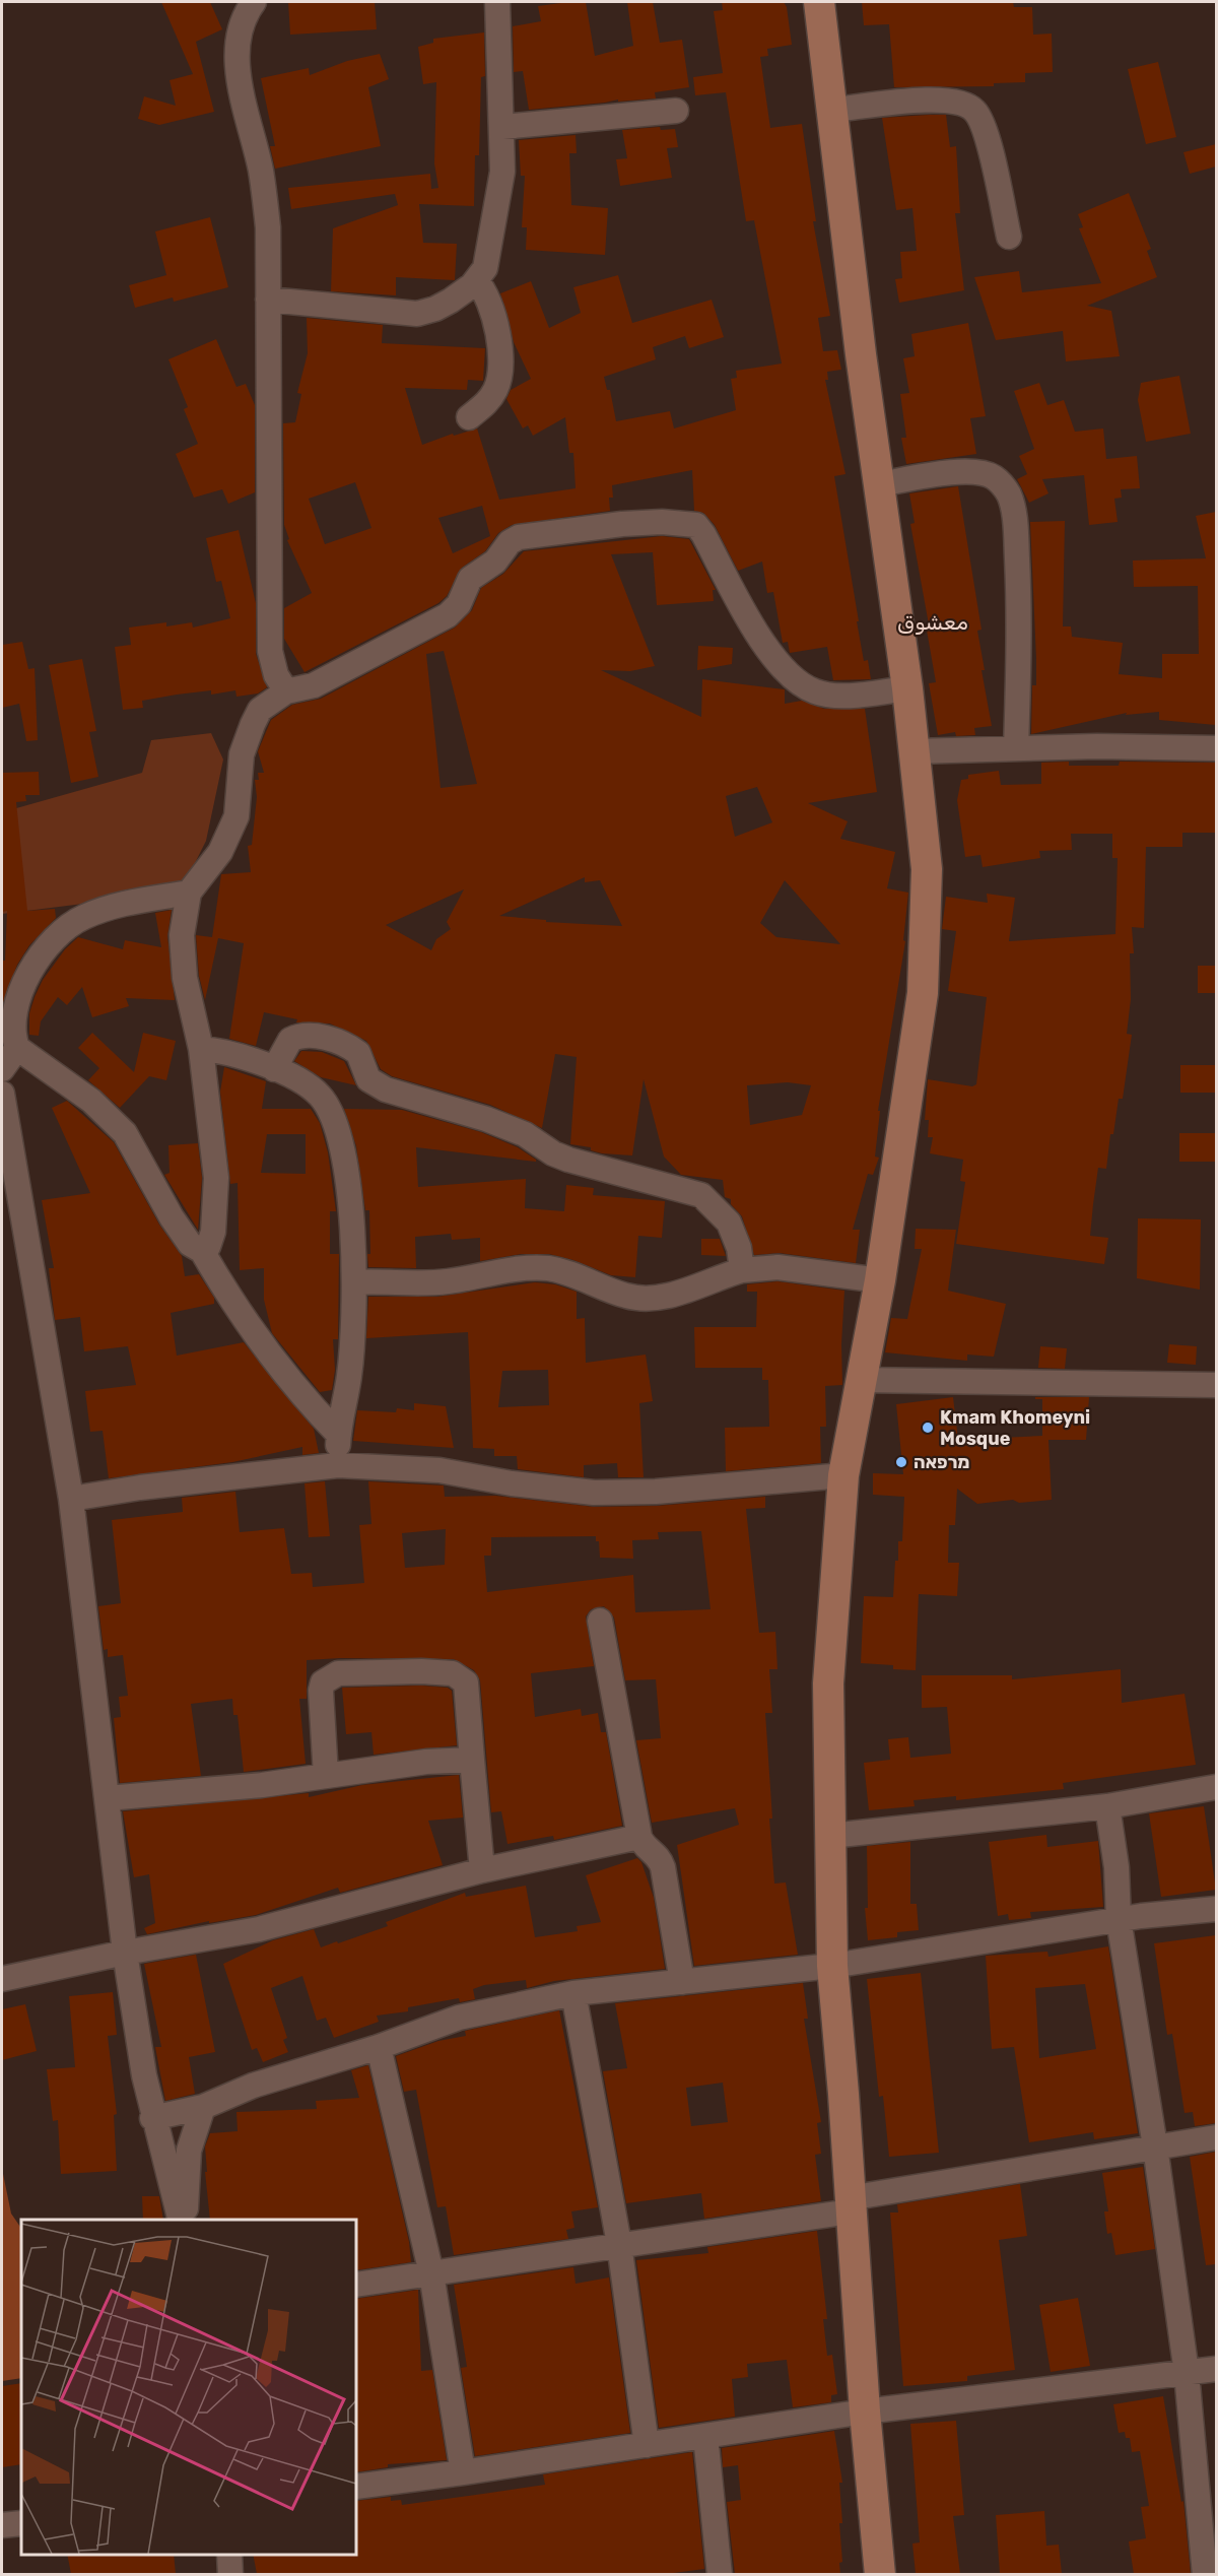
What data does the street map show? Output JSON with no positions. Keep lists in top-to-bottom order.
{
  "districts": ["معشوق"],
  "places": ["Kmam Khomeyni Mosque", "מרפאה"]
}
